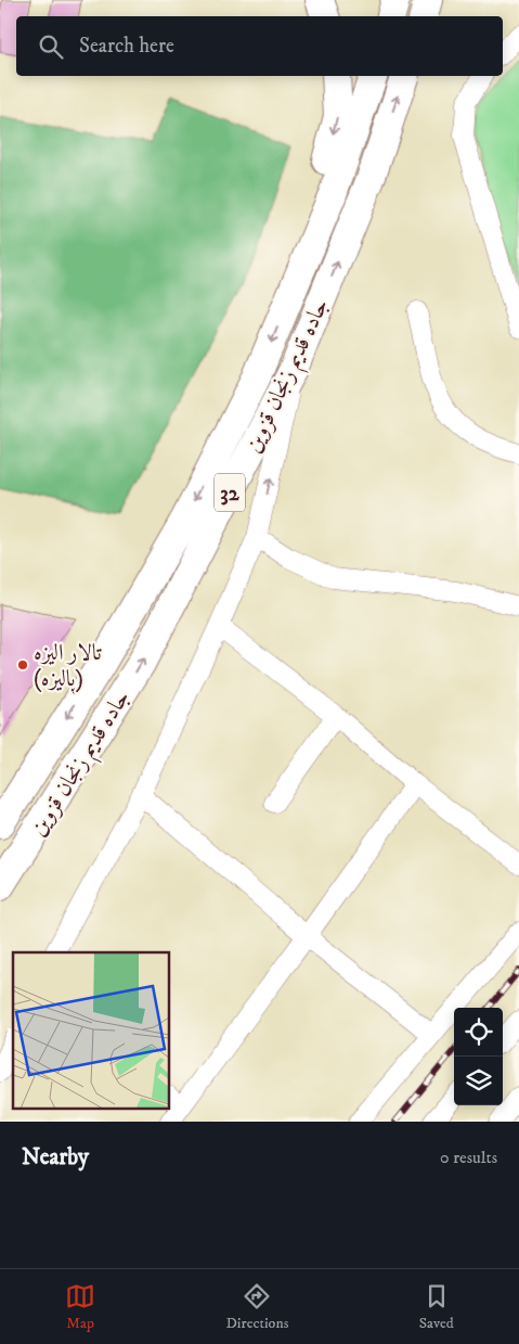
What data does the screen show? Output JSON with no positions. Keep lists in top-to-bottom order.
{
  "streets": {
    "highway": ["جاده قدیم زنجان قزوین", "32"]
  },
  "places": ["تالار الیزه (پالیزه)"],
  "page": {
    "search": "Search here",
    "heading": ["Nearby", "0 results"],
    "nav": ["Map", "Directions", "Saved"]
  }
}
